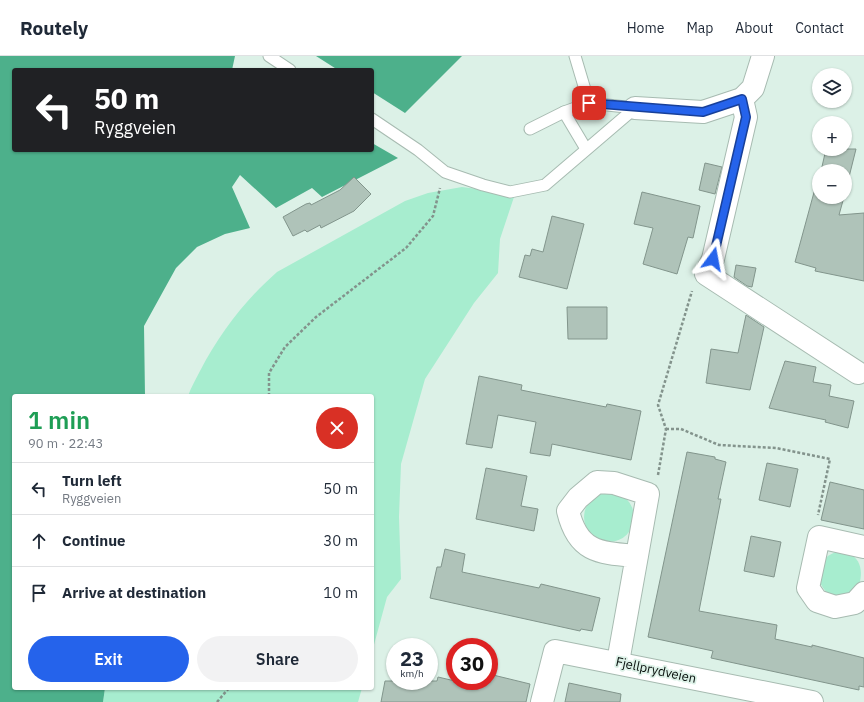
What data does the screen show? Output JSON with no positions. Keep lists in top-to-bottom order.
{
  "streets": {
    "street": ["Fjellprydveien"]
  },
  "page": {
    "header": "Routely",
    "nav": [
      "Home",
      "Map",
      "About",
      "Contact"
    ],
    "map_buttons": ["+", "−"],
    "turn": ["50 m", "Ryggveien"],
    "heading": ["1 min", "90 m · 22:43"],
    "list": [
      {
        "name": "Turn left",
        "note": "Ryggveien",
        "value": "50 m"
      },
      {
        "name": "Continue",
        "value": "30 m"
      },
      {
        "name": "Arrive at destination",
        "value": "10 m"
      }
    ],
    "buttons": ["Exit", "Share"],
    "speed": "23 km/h",
    "limit": "30"
  }
}
